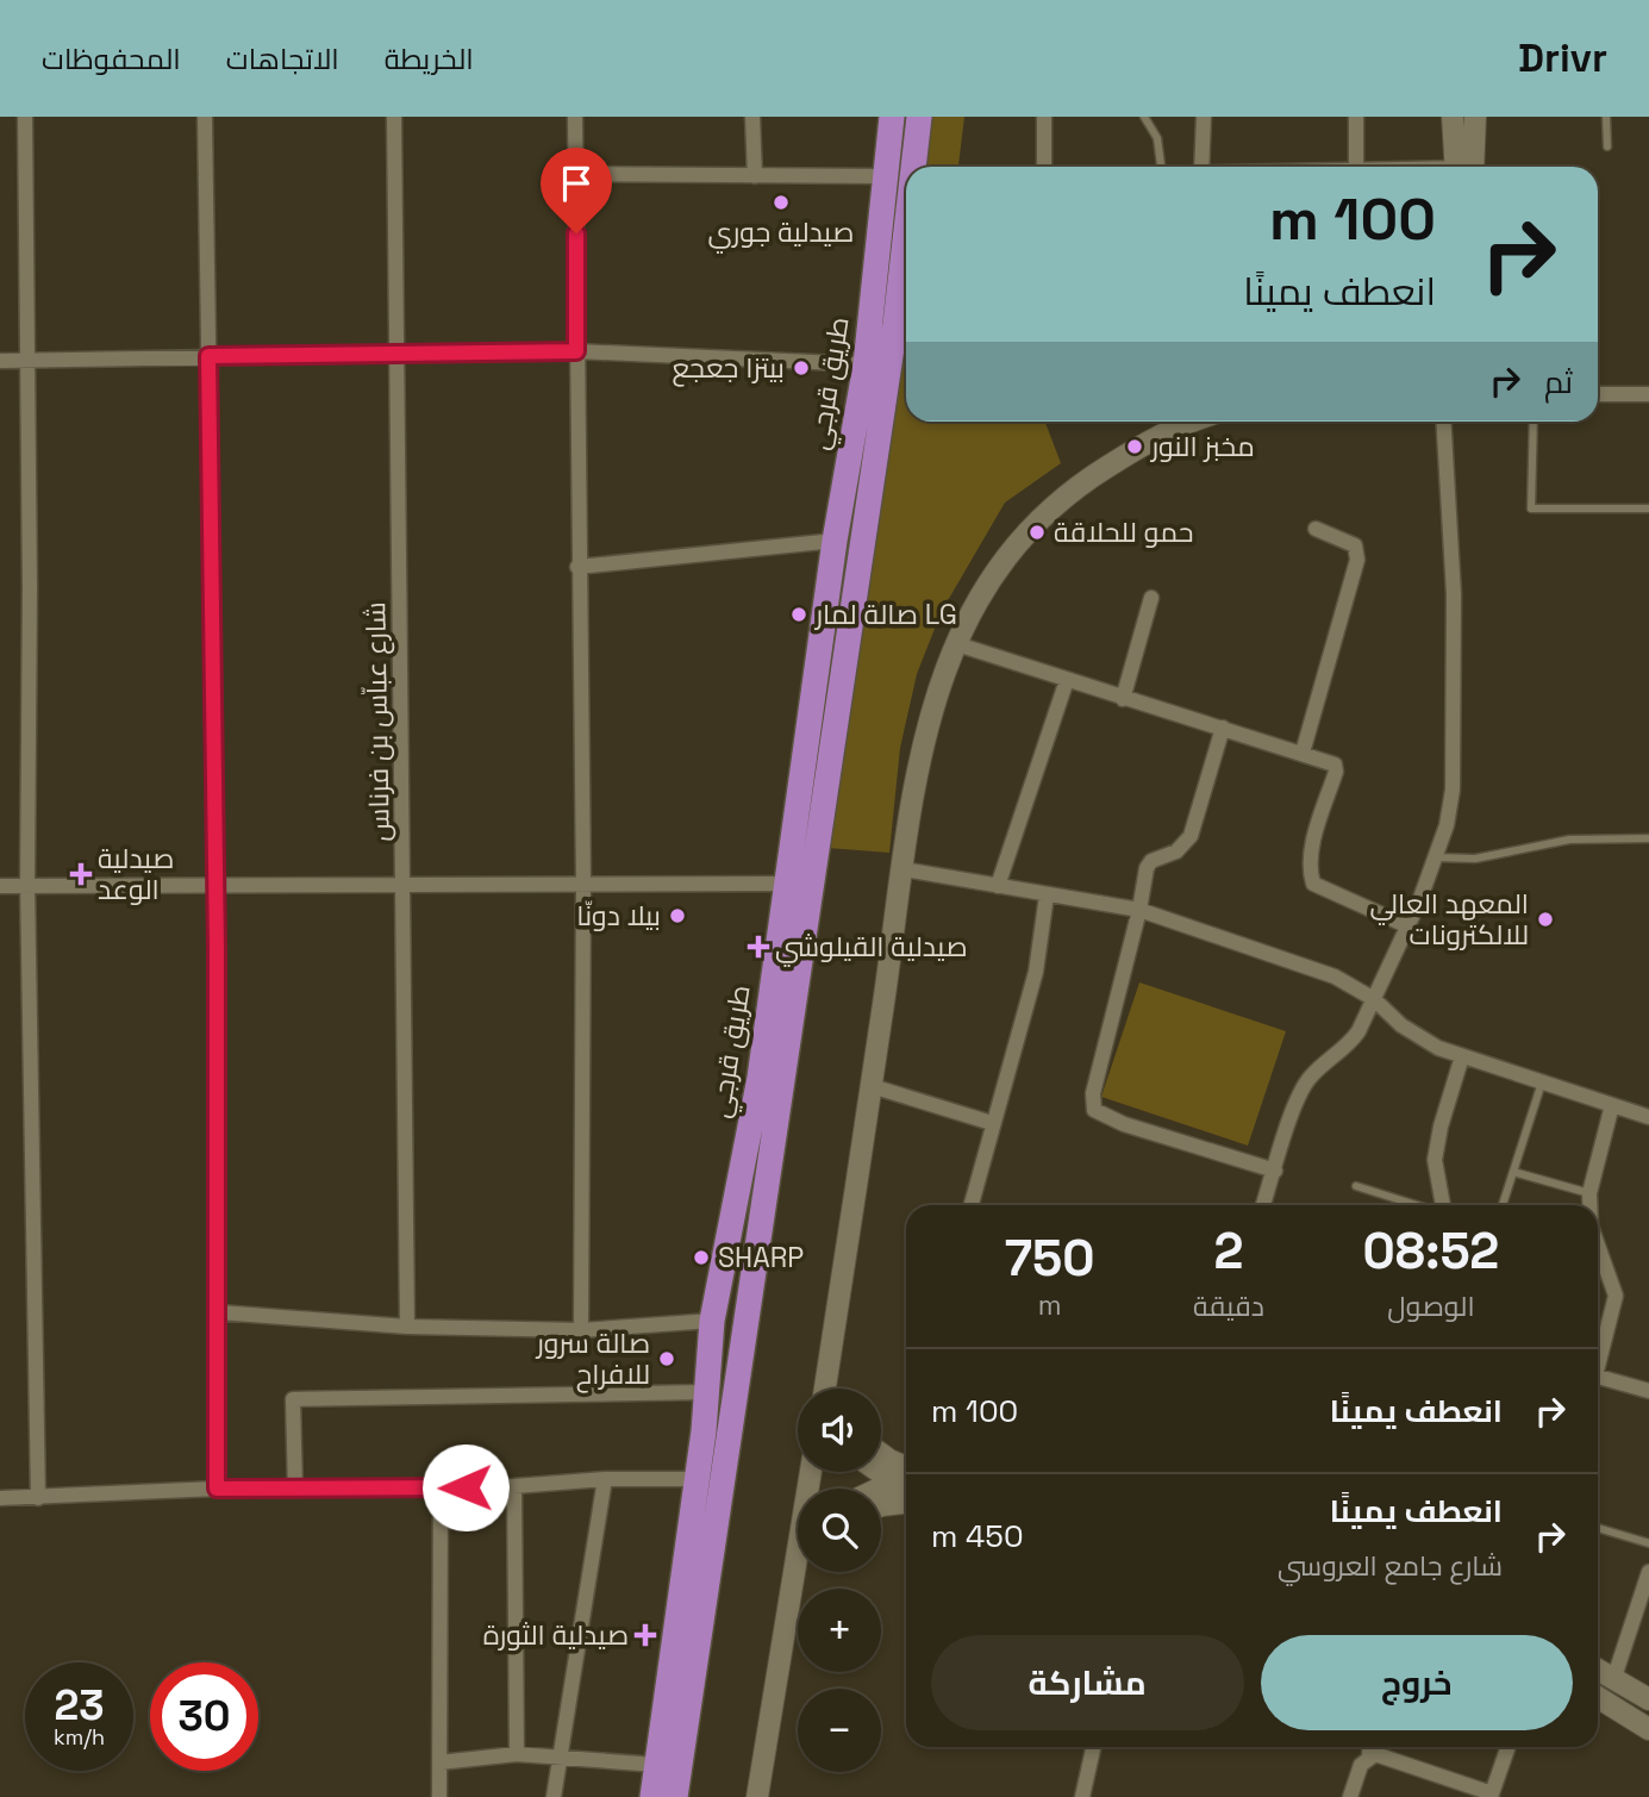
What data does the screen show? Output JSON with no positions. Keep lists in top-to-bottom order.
{
  "streets": {
    "highway": ["طريق قرجي"],
    "street": ["شارع عباّس بن فرناس"]
  },
  "places": {
    "other": [
      "صيدلية جوري",
      "بيتزا جعجع",
      "مخبز النور",
      "حمو للحلاقة",
      "صالة لمار LG",
      "بيلا دونّا",
      "المعهد العالي للالكترونات",
      "SHARP",
      "صالة سرور للافراح"
    ],
    "health": ["صيدلية الوعد", "صيدلية القيلوشي", "صيدلية الثورة"]
  },
  "page": {
    "header": "Drivr",
    "nav": ["الخريطة", "الاتجاهات", "المحفوظات"],
    "turn": ["100 m", "انعطف يمينًا"],
    "then": "ثم",
    "eta": [
      "08:52",
      "الوصول",
      "2",
      "دقيقة",
      "750",
      "m"
    ],
    "list": [
      {
        "name": "انعطف يمينًا",
        "value": "100 m"
      },
      {
        "name": "انعطف يمينًا",
        "note": "شارع جامع العروسي",
        "value": "450 m"
      }
    ],
    "map_buttons": ["+", "−"],
    "buttons": ["خروج", "مشاركة"],
    "speed": "23 km/h",
    "limit": "30"
  }
}
